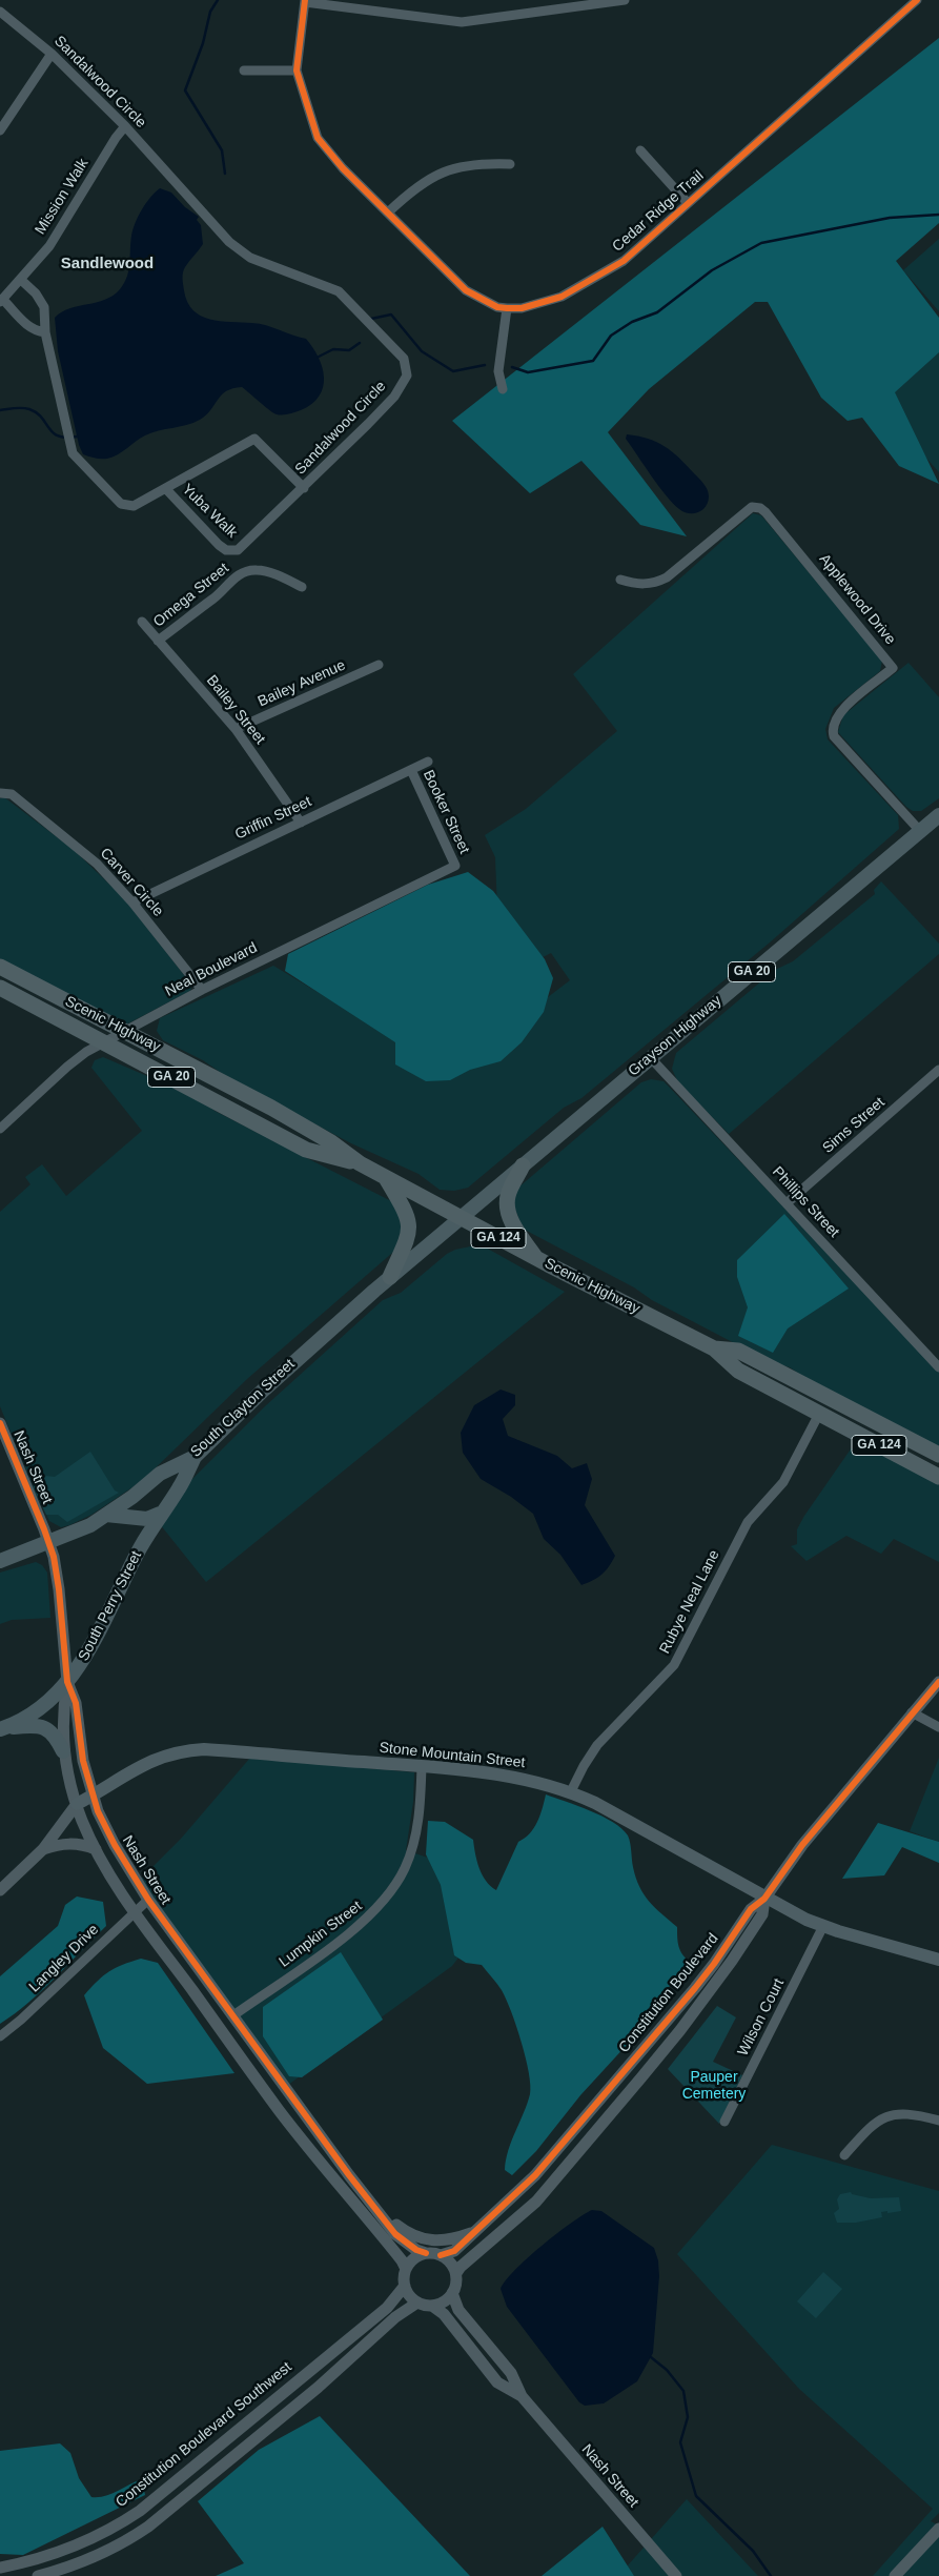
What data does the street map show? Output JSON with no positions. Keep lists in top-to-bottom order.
{
  "streets": {
    "highway": ["GA 20", "Scenic Highway", "GA 124"],
    "main road": [
      "Grayson Highway",
      "South Clayton Street",
      "South Perry Street",
      "Stone Mountain Street"
    ],
    "street": [
      "Sandalwood Circle",
      "Mission Walk",
      "Cedar Ridge Trail",
      "Yuba Walk",
      "Omega Street",
      "Applewood Drive",
      "Bailey Avenue",
      "Bailey Street",
      "Booker Street",
      "Griffin Street",
      "Carver Circle",
      "Neal Boulevard",
      "Sims Street",
      "Phillips Street",
      "Nash Street",
      "Rubye Neal Lane",
      "Lumpkin Street",
      "Langley Drive",
      "Constitution Boulevard",
      "Wilson Court",
      "Constitution Boulevard Southwest"
    ]
  },
  "crossings": [
    ["Sandalwood Circle", "Mission Walk"],
    ["Sandalwood Circle", "Yuba Walk"],
    ["Omega Street", "Bailey Street"],
    ["Applewood Drive", "Grayson Highway"],
    ["Bailey Avenue", "Bailey Street"],
    ["Bailey Street", "Griffin Street"],
    ["Booker Street", "Griffin Street"],
    ["Booker Street", "Neal Boulevard"],
    ["Griffin Street", "Carver Circle"],
    ["Carver Circle", "Neal Boulevard"],
    ["Neal Boulevard", "Scenic Highway"],
    ["Scenic Highway", "Grayson Highway"],
    ["Scenic Highway", "South Clayton Street"],
    ["Scenic Highway", "Rubye Neal Lane"],
    ["Grayson Highway", "Phillips Street"],
    ["Grayson Highway", "South Clayton Street"],
    ["Sims Street", "Phillips Street"],
    ["South Clayton Street", "Nash Street"],
    ["South Clayton Street", "South Perry Street"],
    ["Nash Street", "South Perry Street"],
    ["Nash Street", "Stone Mountain Street"],
    ["Nash Street", "Lumpkin Street"],
    ["Nash Street", "Langley Drive"],
    ["Nash Street", "Constitution Boulevard"],
    ["Nash Street", "Constitution Boulevard Southwest"],
    ["Rubye Neal Lane", "Stone Mountain Street"],
    ["Stone Mountain Street", "Lumpkin Street"],
    ["Stone Mountain Street", "Constitution Boulevard"],
    ["Stone Mountain Street", "Wilson Court"],
    ["Constitution Boulevard", "Constitution Boulevard Southwest"]
  ],
  "districts": ["Sandlewood"],
  "parks": ["Pauper Cemetery"]
}
